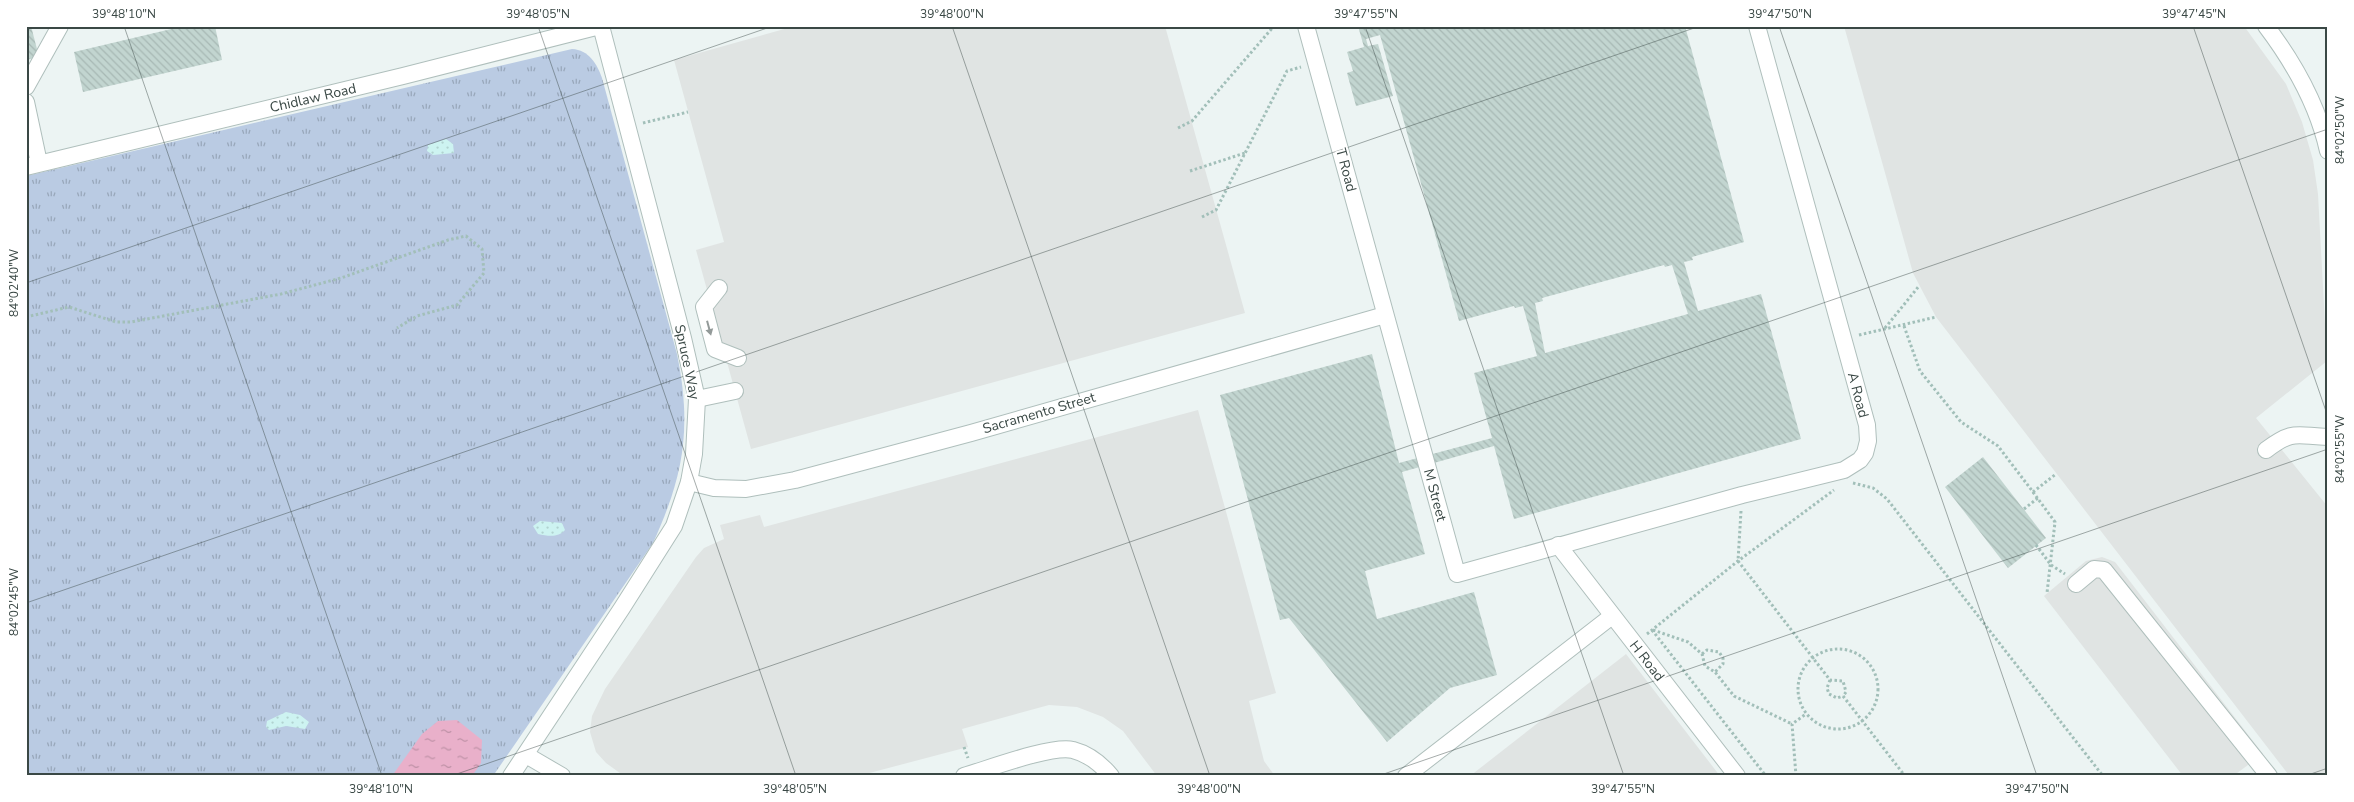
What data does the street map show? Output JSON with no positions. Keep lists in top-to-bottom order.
{
  "streets": {
    "street": [
      "Chidlaw Road",
      "T Road",
      "Spruce Way",
      "A Road",
      "Sacramento Street",
      "M Street",
      "H Road"
    ]
  },
  "crossings": [
    ["Chidlaw Road", "Spruce Way"],
    ["T Road", "Sacramento Street"],
    ["T Road", "M Street"],
    ["Spruce Way", "Sacramento Street"],
    ["A Road", "M Street"],
    ["A Road", "H Road"],
    ["Sacramento Street", "M Street"],
    ["M Street", "H Road"]
  ],
  "coordinates": [
    "39°48'10\"N",
    "39°48'05\"N",
    "39°48'00\"N",
    "39°47'55\"N",
    "39°47'50\"N",
    "39°47'45\"N",
    "84°02'50\"W",
    "84°02'40\"W",
    "84°02'55\"W",
    "84°02'45\"W"
  ]
}
